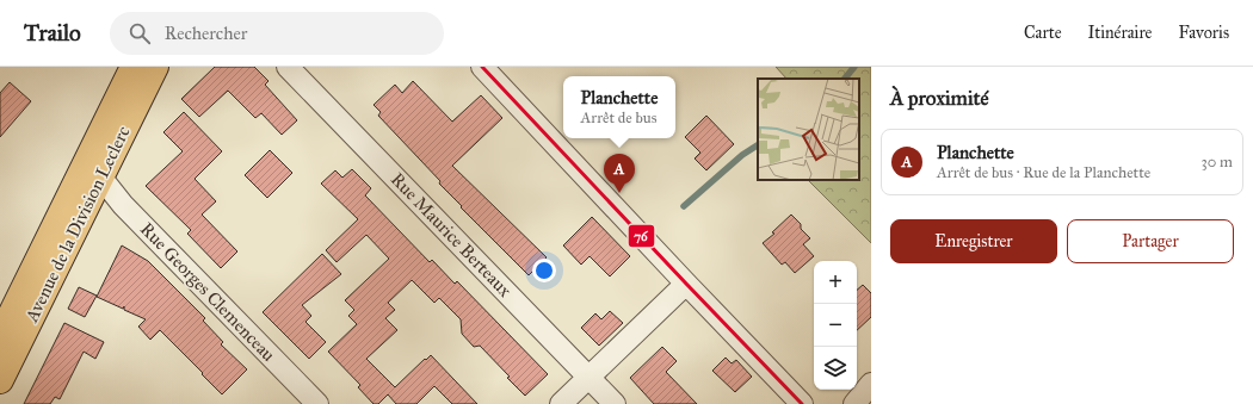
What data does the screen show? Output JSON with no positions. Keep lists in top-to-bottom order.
{
  "streets": {
    "main road": ["Avenue de la Division Leclerc"],
    "street": ["Rue Maurice Berteaux", "Rue Georges Clemenceau"]
  },
  "crossings": [
    ["Avenue de la Division Leclerc", "Rue Georges Clemenceau"]
  ],
  "lines": ["transit line 76"],
  "page": {
    "header": "Trailo",
    "search": "Rechercher",
    "nav": ["Carte", "Itinéraire", "Favoris"],
    "heading": "À proximité",
    "popup": ["Planchette", "Arrêt de bus"],
    "list": [
      {
        "mark": "A",
        "name": "Planchette",
        "note": "Arrêt de bus · Rue de la Planchette",
        "value": "30 m"
      }
    ],
    "pins": "A",
    "buttons": ["Enregistrer", "Partager"],
    "map_buttons": ["+", "−"]
  }
}
